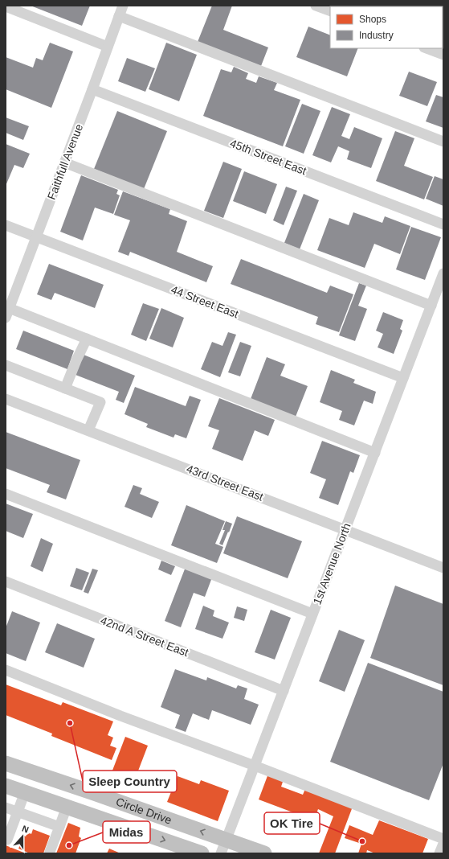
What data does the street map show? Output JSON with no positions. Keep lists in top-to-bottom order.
{
  "streets": {
    "highway": ["Circle Drive"],
    "street": [
      "45th Street East",
      "Faithfull Avenue",
      "44 Street East",
      "43rd Street East",
      "1st Avenue North",
      "42nd A Street East"
    ]
  },
  "crossings": [
    ["45th Street East", "Faithfull Avenue"],
    ["Faithfull Avenue", "44 Street East"],
    ["44 Street East", "1st Avenue North"],
    ["43rd Street East", "1st Avenue North"],
    ["1st Avenue North", "42nd A Street East"],
    ["1st Avenue North", "Circle Drive"]
  ],
  "places": ["Sleep Country", "OK Tire", "Midas"],
  "legend": ["Shops", "Industry"],
  "north": "top"
}
